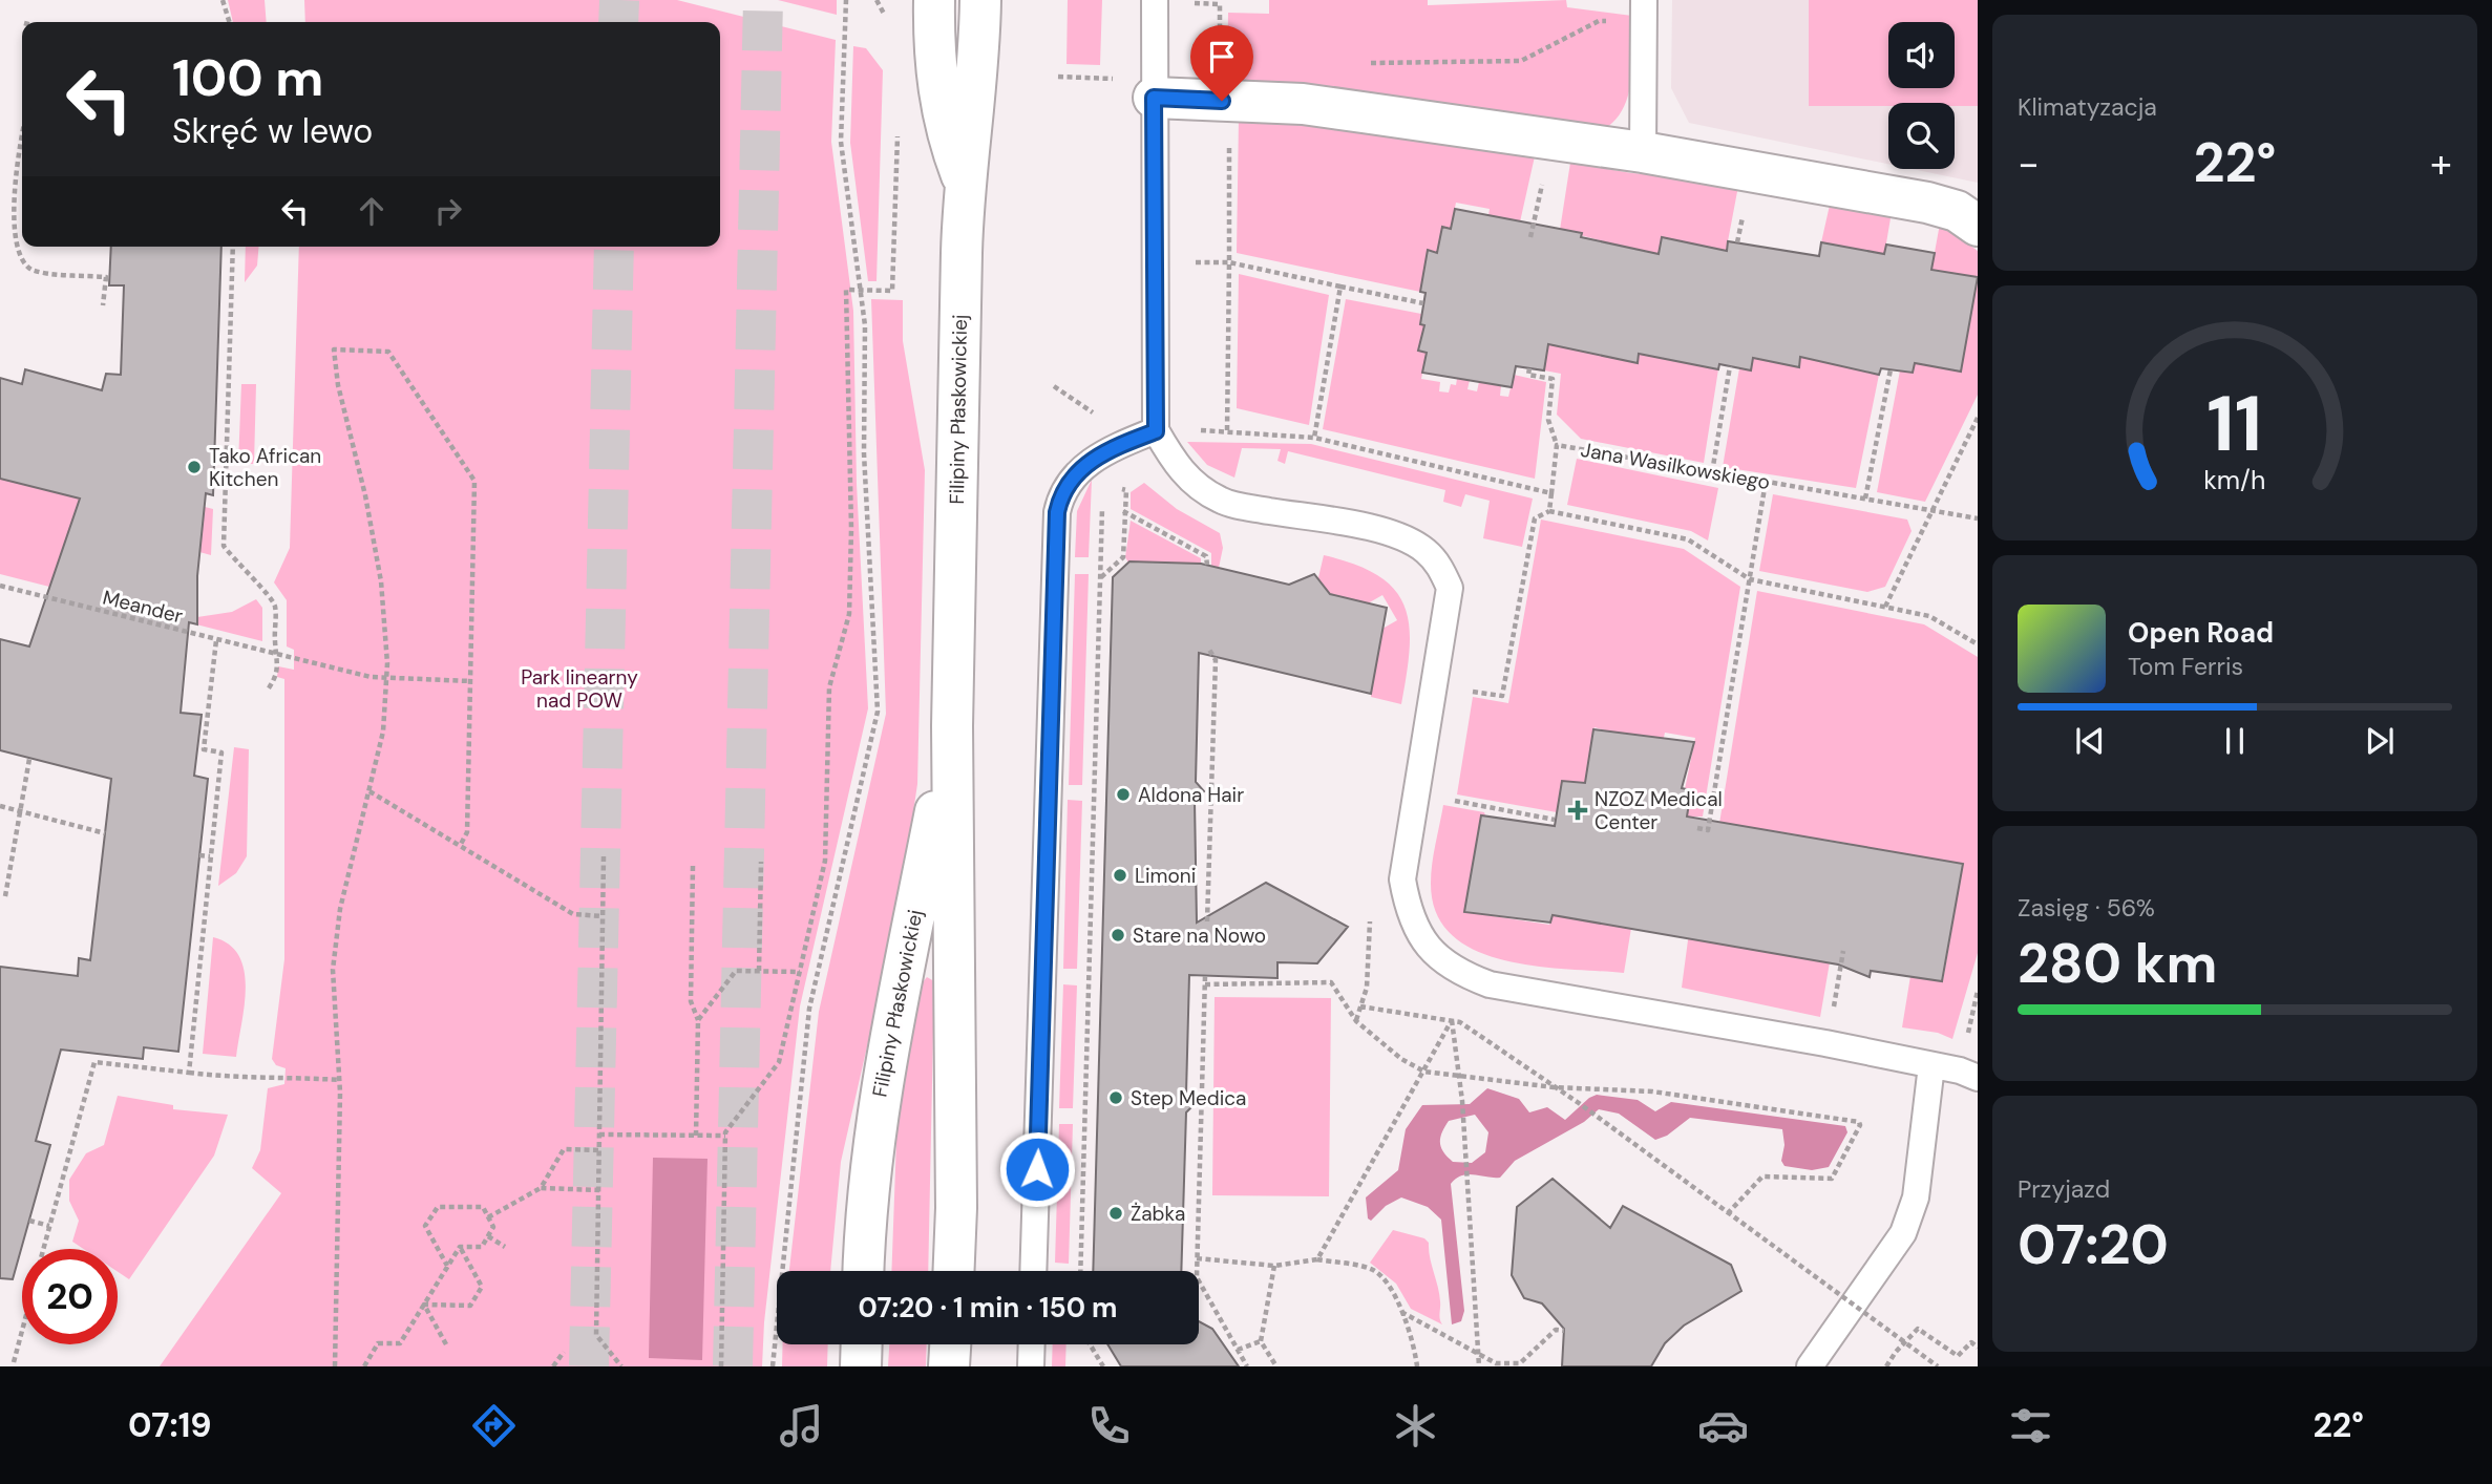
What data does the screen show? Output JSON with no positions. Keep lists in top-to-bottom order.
{
  "streets": {
    "main road": ["Filipiny Płaskowickiej"],
    "path": ["Jana Wasilkowskiego", "Meander"]
  },
  "parks": ["Park linearny nad POW"],
  "places": {
    "other": [
      "Tako African Kitchen",
      "Aldona Hair",
      "Limoni",
      "Stare na Nowo",
      "Step Medica",
      "Żabka"
    ],
    "health": ["NZOZ Medical Center"]
  },
  "page": {
    "tile": [
      "Klimatyzacja",
      ["Zasięg · 56%", "280 km"],
      ["Przyjazd", "07:20"]
    ],
    "turn": ["100 m", "Skręć w lewo"],
    "heat": ["−", "22°", "+"],
    "song": ["Open Road", "Tom Ferris"],
    "limit": "20",
    "trip": "07:20 · 1 min · 150 m",
    "tabs": ["07:19", "22°"],
    "gauge": ["11", "km/h"]
  }
}
